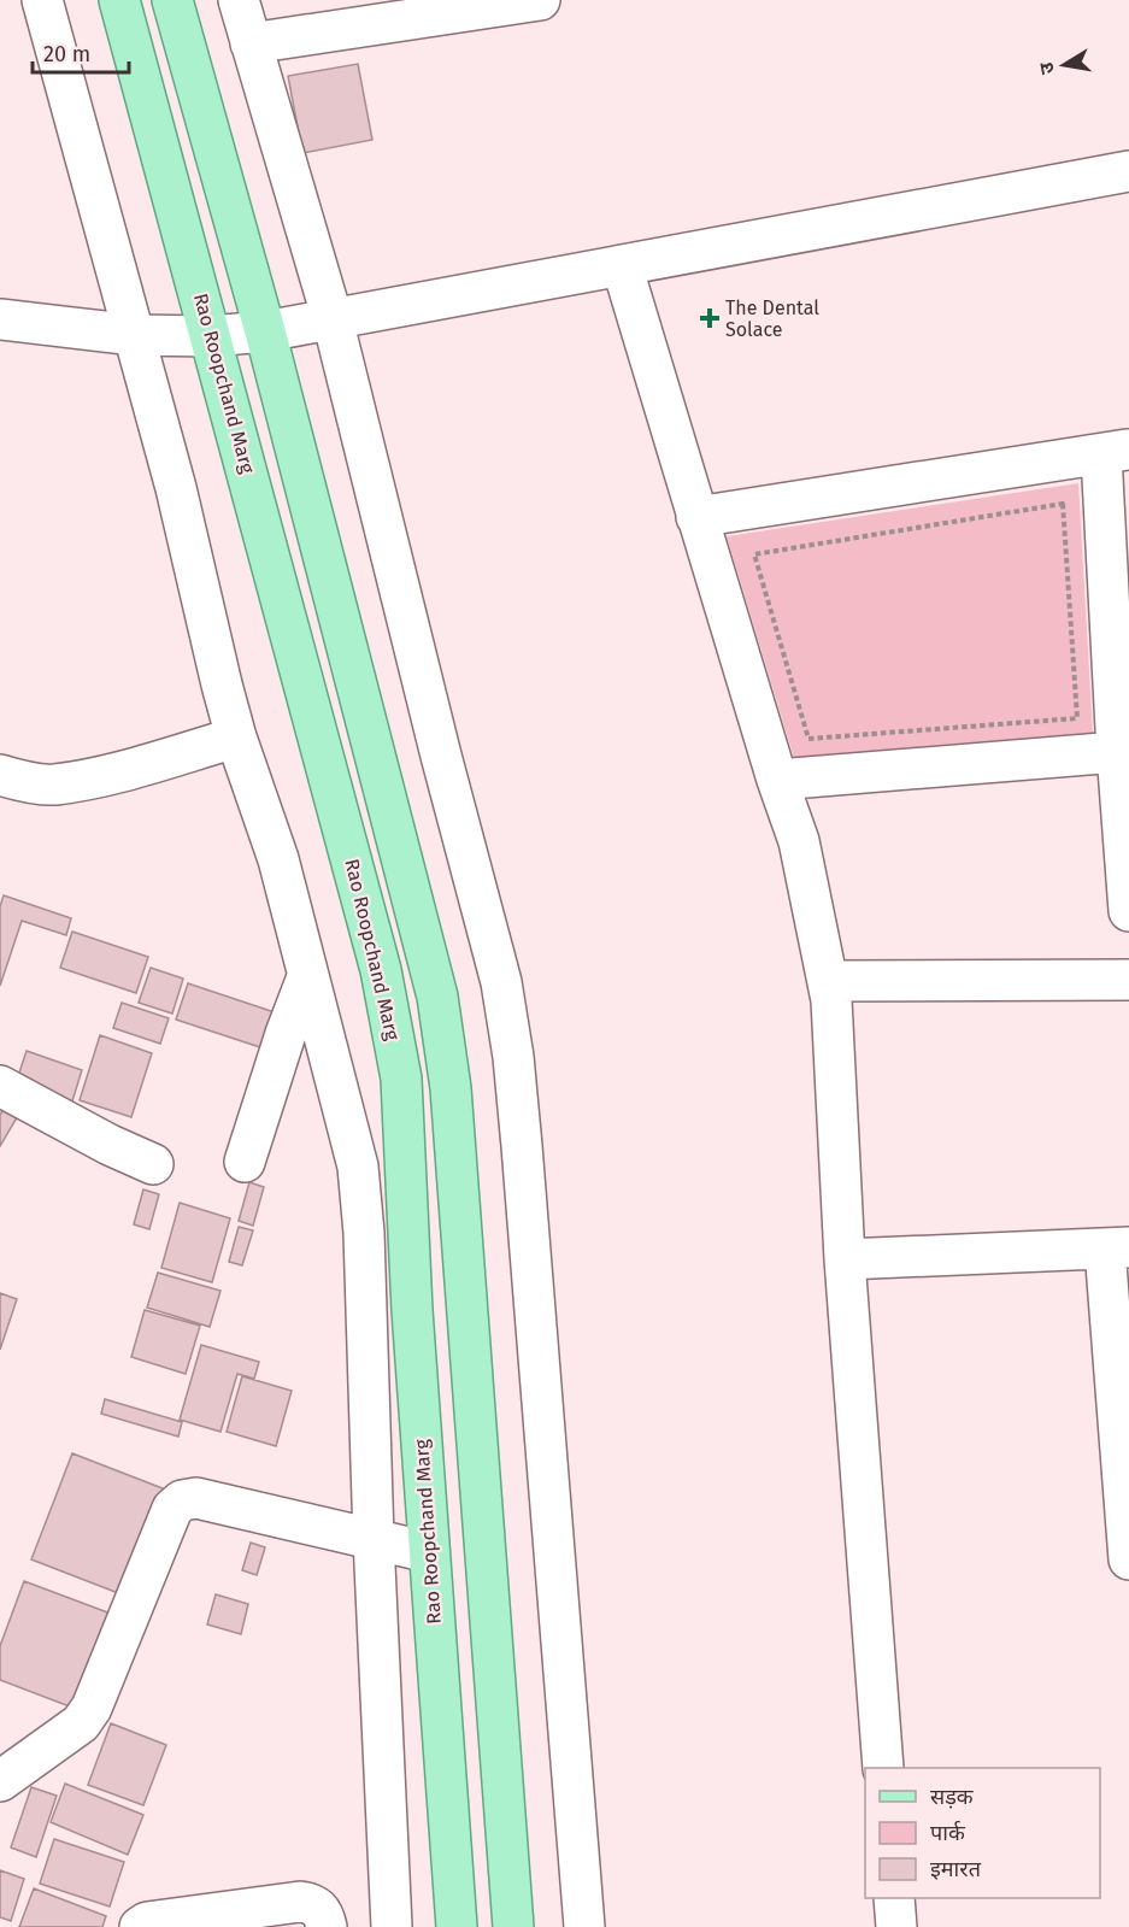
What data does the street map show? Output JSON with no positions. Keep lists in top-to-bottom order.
{
  "streets": {
    "main road": ["Rao Roopchand Marg"]
  },
  "places": {
    "health": ["The Dental Solace"]
  },
  "legend": ["सड़क", "पार्क", "इमारत"],
  "scale_bar": "20 m",
  "north": "left"
}
